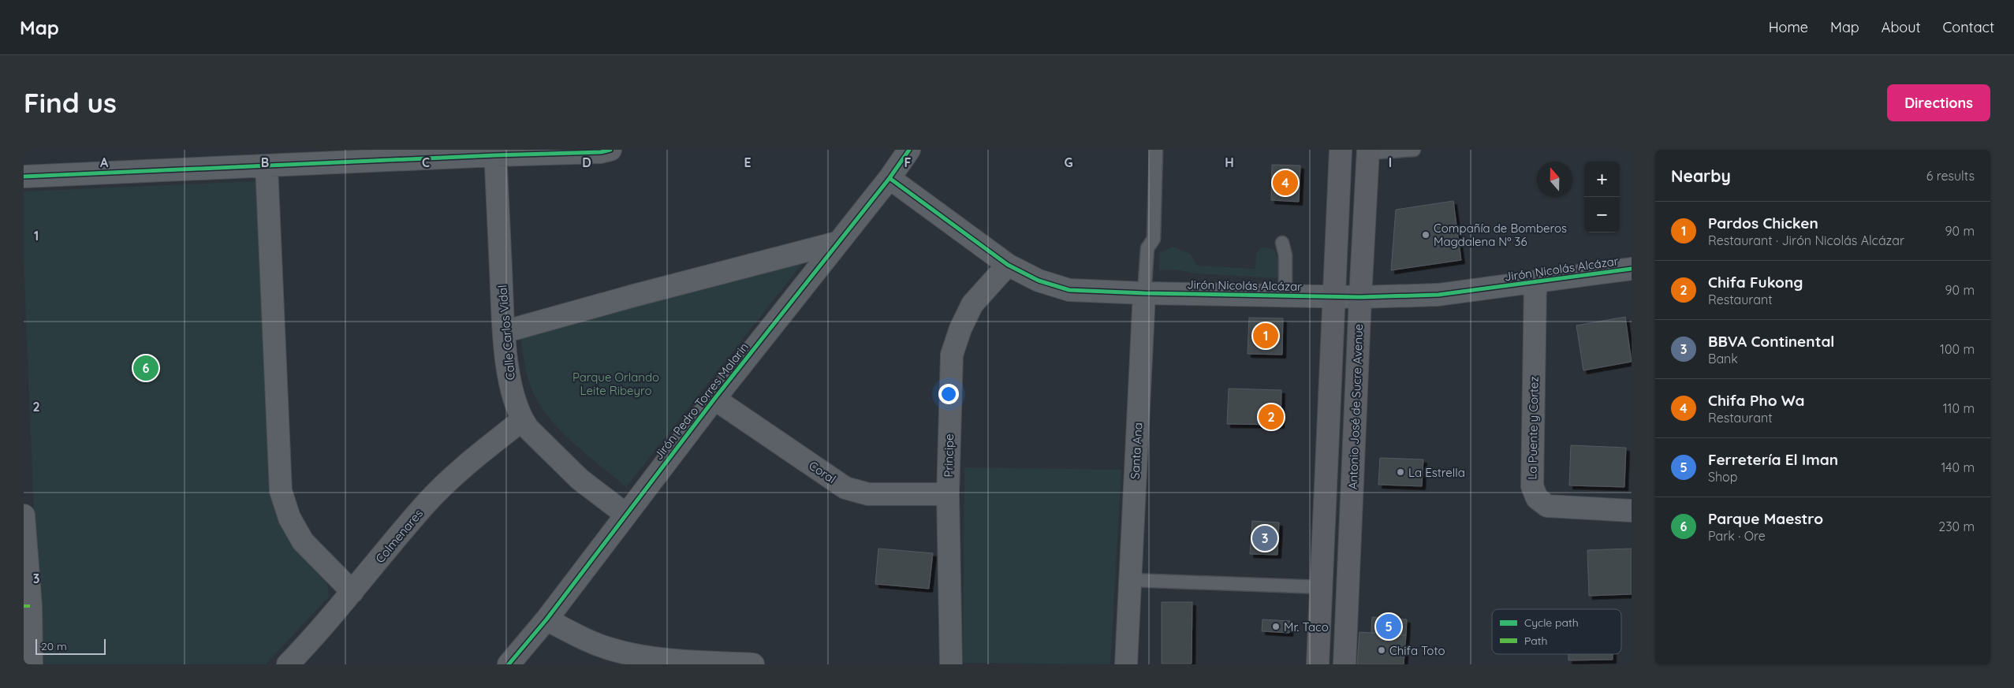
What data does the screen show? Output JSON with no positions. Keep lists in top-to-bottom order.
{
  "streets": {
    "main road": ["Antonio José de Sucre Avenue"],
    "street": [
      "Jirón Nicolás Alcázar",
      "Calle Carlos Vidal",
      "Jirón Pedro Torres Malarin",
      "La Puente y Cortez",
      "Santa Ana",
      "Principe",
      "Coral",
      "Colmenares"
    ]
  },
  "crossings": [
    ["Jirón Nicolás Alcázar", "Jirón Pedro Torres Malarin"],
    ["Jirón Nicolás Alcázar", "Antonio José de Sucre Avenue"],
    ["Jirón Nicolás Alcázar", "La Puente y Cortez"],
    ["Jirón Nicolás Alcázar", "Santa Ana"],
    ["Jirón Nicolás Alcázar", "Principe"],
    ["Calle Carlos Vidal", "Jirón Pedro Torres Malarin"],
    ["Calle Carlos Vidal", "Colmenares"],
    ["Jirón Pedro Torres Malarin", "Coral"],
    ["Principe", "Coral"]
  ],
  "parks": ["Parque Orlando Leite Ribeyro"],
  "places": [
    "Compañía de Bomberos Magdalena Nº 36",
    "La Estrella",
    "Mr. Taco",
    "Chifa Toto"
  ],
  "legend": ["Cycle path", "Path"],
  "scale_bar": "20 m",
  "north": "top",
  "page": {
    "header": "Map",
    "nav": [
      "Home",
      "Map",
      "About",
      "Contact"
    ],
    "buttons": "Directions",
    "title": "Find us",
    "heading": ["Nearby", "6 results"],
    "map_buttons": ["+", "−"],
    "pins": [
      "4",
      "1",
      "6",
      "2",
      "3",
      "5"
    ],
    "list": [
      {
        "mark": "1",
        "name": "Pardos Chicken",
        "note": "Restaurant · Jirón Nicolás Alcázar",
        "value": "90 m"
      },
      {
        "mark": "2",
        "name": "Chifa Fukong",
        "note": "Restaurant",
        "value": "90 m"
      },
      {
        "mark": "3",
        "name": "BBVA Continental",
        "note": "Bank",
        "value": "100 m"
      },
      {
        "mark": "4",
        "name": "Chifa Pho Wa",
        "note": "Restaurant",
        "value": "110 m"
      },
      {
        "mark": "5",
        "name": "Ferretería El Iman",
        "note": "Shop",
        "value": "140 m"
      },
      {
        "mark": "6",
        "name": "Parque Maestro",
        "note": "Park · Ore",
        "value": "230 m"
      }
    ],
    "scale": "20 m"
  },
  "grid": {
    "columns": [
      "A",
      "B",
      "C",
      "D",
      "E",
      "F",
      "G",
      "H",
      "I"
    ],
    "rows": ["1", "2", "3"]
  }
}
